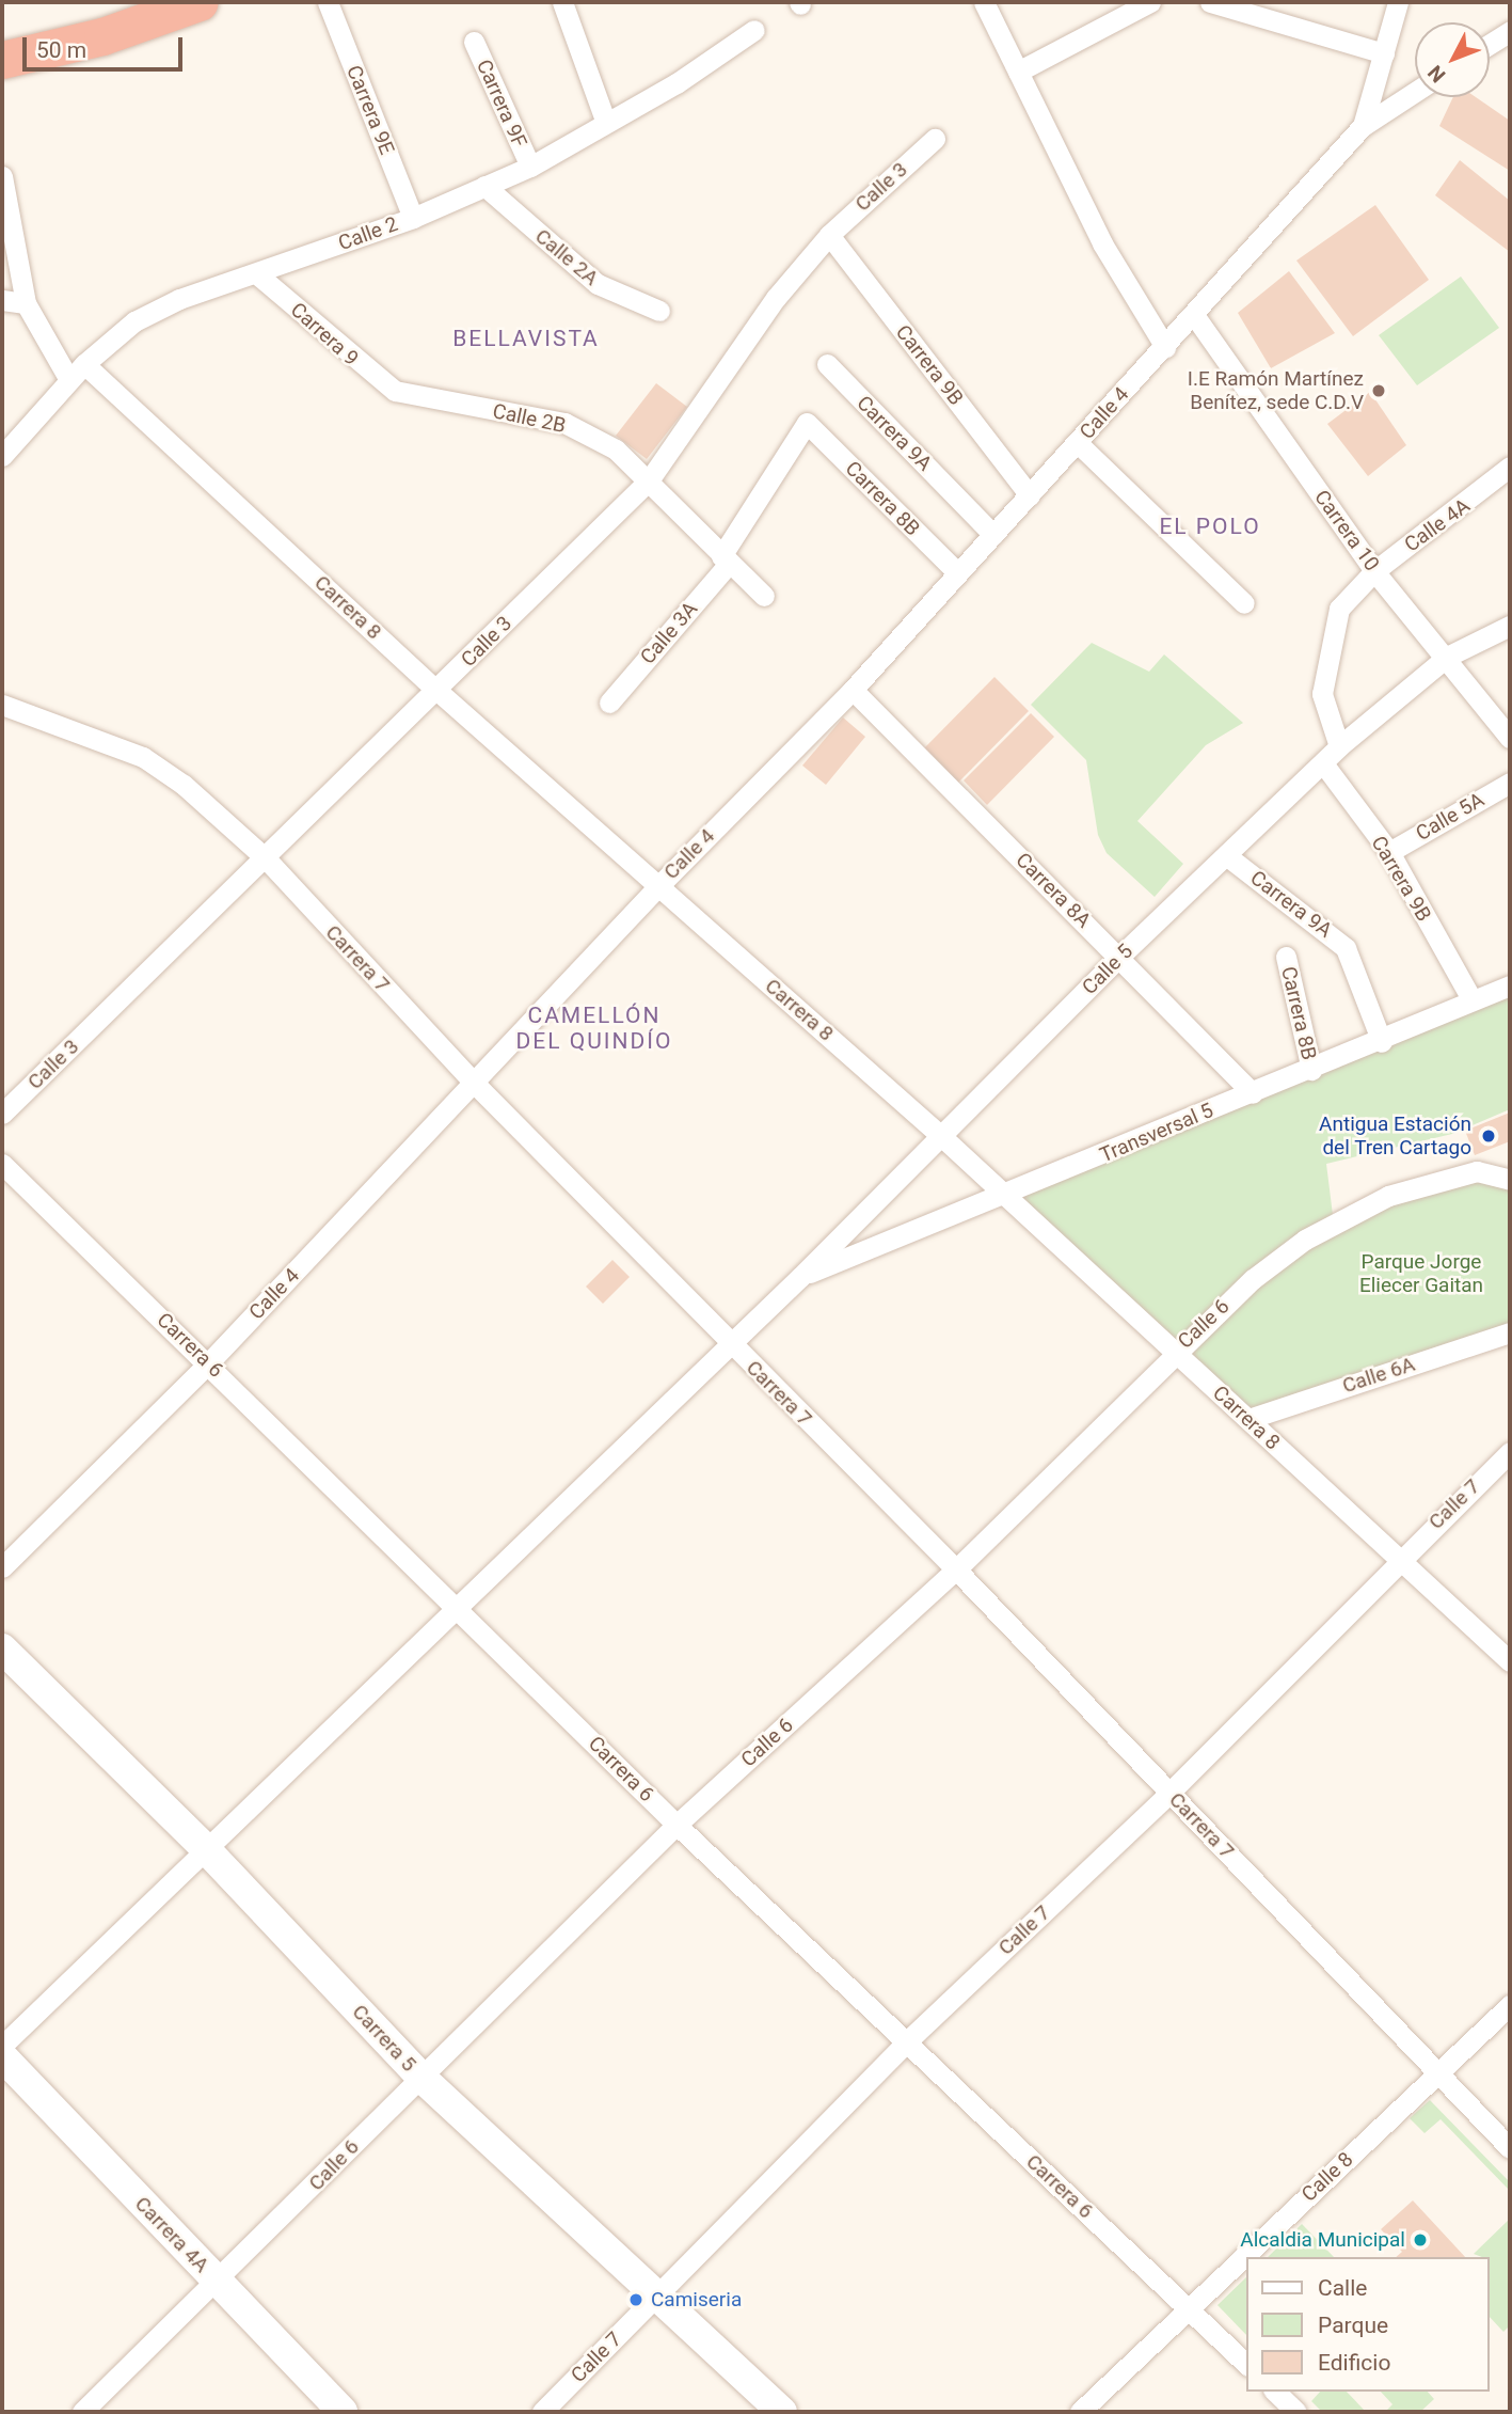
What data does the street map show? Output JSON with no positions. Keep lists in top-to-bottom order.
{
  "streets": {
    "main road": ["Carrera 5", "Carrera 4A"],
    "street": [
      "Carrera 9F",
      "Carrera 9E",
      "Calle 3",
      "Calle 2",
      "Calle 2A",
      "Carrera 9",
      "Carrera 9B",
      "Calle 4",
      "Calle 2B",
      "Carrera 9A",
      "Carrera 8B",
      "Calle 4A",
      "Carrera 10",
      "Carrera 8",
      "Calle 3A",
      "Calle 5A",
      "Carrera 8A",
      "Carrera 7",
      "Calle 5",
      "Transversal 5",
      "Calle 6",
      "Carrera 6",
      "Calle 6A",
      "Calle 7",
      "Calle 8"
    ]
  },
  "crossings": [
    ["Carrera 9F", "Calle 2"],
    ["Carrera 9E", "Calle 2"],
    ["Calle 3", "Carrera 9B"],
    ["Calle 3", "Calle 2B"],
    ["Calle 3", "Carrera 8"],
    ["Calle 3", "Carrera 7"],
    ["Calle 2", "Calle 2A"],
    ["Calle 2", "Carrera 9"],
    ["Calle 2", "Carrera 8"],
    ["Carrera 9", "Calle 2B"],
    ["Carrera 9B", "Calle 4"],
    ["Carrera 9B", "Calle 5A"],
    ["Carrera 9B", "Calle 5"],
    ["Carrera 9B", "Transversal 5"],
    ["Calle 4", "Carrera 9A"],
    ["Calle 4", "Carrera 8B"],
    ["Calle 4", "Carrera 10"],
    ["Calle 4", "Carrera 8"],
    ["Calle 4", "Carrera 8A"],
    ["Calle 4", "Carrera 7"],
    ["Calle 4", "Carrera 6"],
    ["Carrera 9A", "Calle 5"],
    ["Carrera 9A", "Transversal 5"],
    ["Carrera 8B", "Calle 3A"],
    ["Carrera 8B", "Transversal 5"],
    ["Calle 4A", "Carrera 10"],
    ["Calle 4A", "Calle 5"],
    ["Carrera 10", "Calle 5"],
    ["Carrera 8", "Calle 5"],
    ["Carrera 8", "Transversal 5"],
    ["Carrera 8", "Calle 6"],
    ["Carrera 8", "Calle 6A"],
    ["Carrera 8", "Calle 7"],
    ["Carrera 8A", "Calle 5"],
    ["Carrera 8A", "Transversal 5"],
    ["Carrera 7", "Calle 5"],
    ["Carrera 7", "Calle 6"],
    ["Carrera 7", "Calle 7"],
    ["Carrera 7", "Calle 8"],
    ["Calle 5", "Transversal 5"],
    ["Calle 5", "Carrera 6"],
    ["Calle 5", "Carrera 5"],
    ["Calle 6", "Carrera 6"],
    ["Calle 6", "Carrera 5"],
    ["Calle 6", "Carrera 4A"],
    ["Carrera 6", "Calle 7"],
    ["Carrera 6", "Calle 8"],
    ["Calle 7", "Carrera 5"]
  ],
  "districts": ["BELLAVISTA", "EL POLO", "CAMELLÓN DEL QUINDÍO"],
  "parks": ["Parque Jorge Eliecer Gaitan"],
  "places": [
    "I.E Ramón Martínez Benítez, sede C.D.V",
    "Antigua Estación del Tren Cartago",
    "Alcaldia Municipal",
    "Camiseria"
  ],
  "legend": ["Calle", "Parque", "Edificio"],
  "scale_bar": "50 m",
  "north": "bottom left"
}
